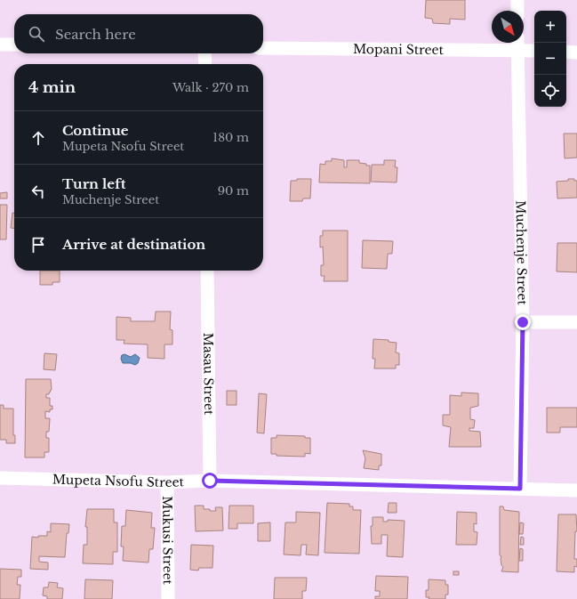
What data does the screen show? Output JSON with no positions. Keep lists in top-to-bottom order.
{
  "streets": {
    "street": [
      "Mopani Street",
      "Muchenje Street",
      "Masau Street",
      "Mupeta Nsofu Street",
      "Mukusi Street"
    ]
  },
  "crossings": [
    ["Mopani Street", "Muchenje Street"],
    ["Muchenje Street", "Mupeta Nsofu Street"],
    ["Masau Street", "Mupeta Nsofu Street"],
    ["Mupeta Nsofu Street", "Mukusi Street"]
  ],
  "north": "bottom right",
  "page": {
    "map_buttons": ["+", "−"],
    "search": "Search here",
    "heading": ["4 min", "Walk · 270 m"],
    "list": [
      ["Continue", "Mupeta Nsofu Street", "180 m"],
      ["Turn left", "Muchenje Street", "90 m"],
      "Arrive at destination"
    ]
  }
}
